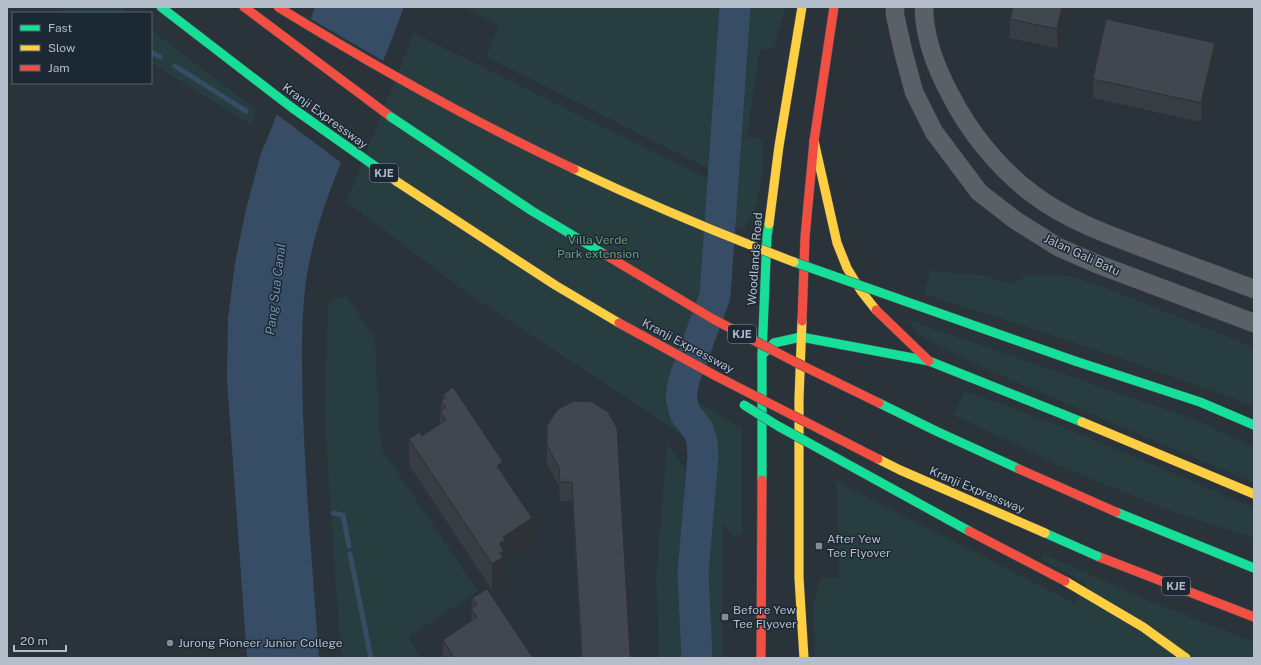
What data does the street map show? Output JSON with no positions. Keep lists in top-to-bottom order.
{
  "streets": {
    "main road": ["Kranji Expressway", "KJE", "Woodlands Road"],
    "street": ["Jalan Gali Batu"]
  },
  "water": ["Pang Sua Canal"],
  "parks": ["Villa Verde Park extension"],
  "places": {
    "transit": ["After Yew Tee Flyover", "Before Yew Tee Flyover"],
    "other": ["Jurong Pioneer Junior College"]
  },
  "legend": ["Fast", "Slow", "Jam"],
  "scale_bar": "20 m"
}
